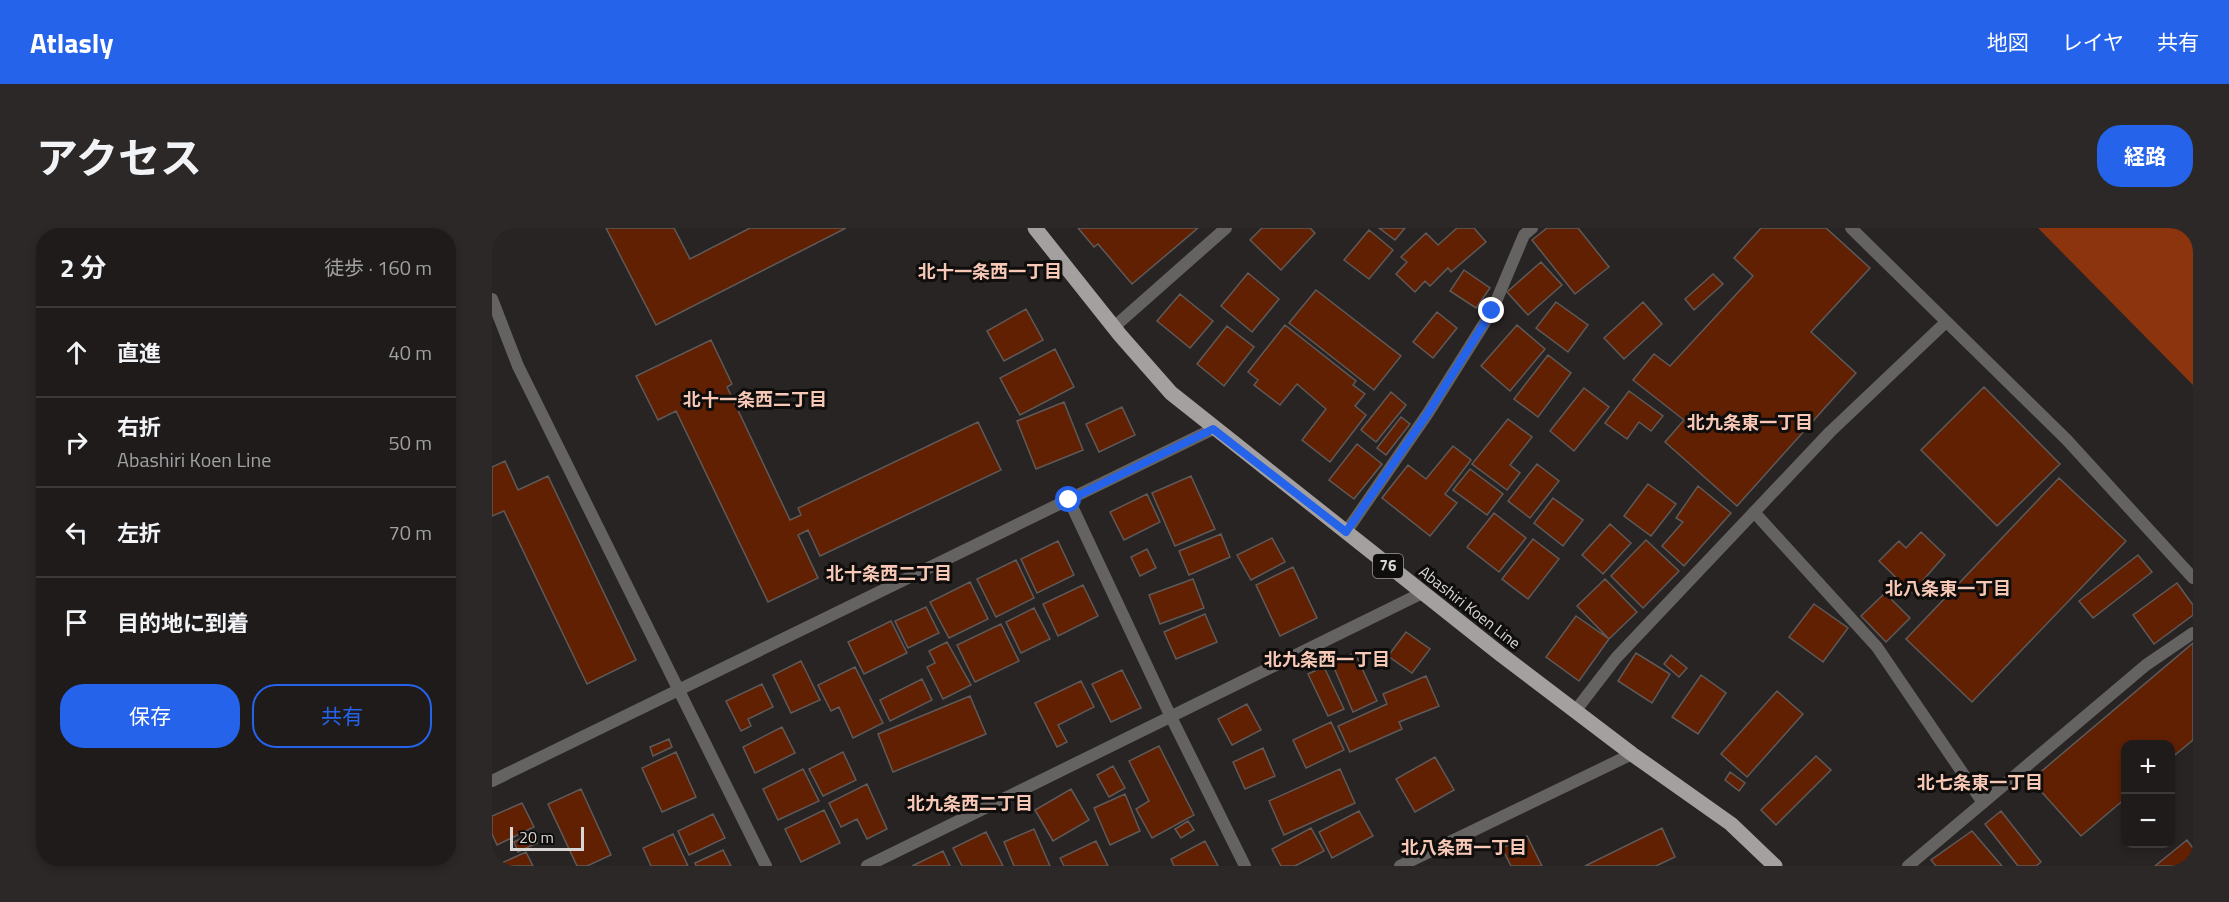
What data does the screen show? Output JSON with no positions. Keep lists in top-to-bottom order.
{
  "streets": {
    "main road": ["76", "Abashiri Koen Line"]
  },
  "districts": [
    "北十一条西一丁目",
    "北十一条西二丁目",
    "北九条東一丁目",
    "北十条西二丁目",
    "北八条東一丁目",
    "北九条西一丁目",
    "北七条東一丁目",
    "北九条西二丁目",
    "北八条西一丁目"
  ],
  "scale_bar": "20 m",
  "page": {
    "header": "Atlasly",
    "nav": ["地図", "レイヤ", "共有"],
    "title": "アクセス",
    "buttons": [
      "経路",
      ["保存", "共有"]
    ],
    "heading": ["2 分", "徒歩 · 160 m"],
    "list": [
      ["直進", "40 m"],
      ["右折", "Abashiri Koen Line", "50 m"],
      ["左折", "70 m"],
      "目的地に到着"
    ],
    "map_buttons": ["+", "−"],
    "scale": "20 m"
  }
}
